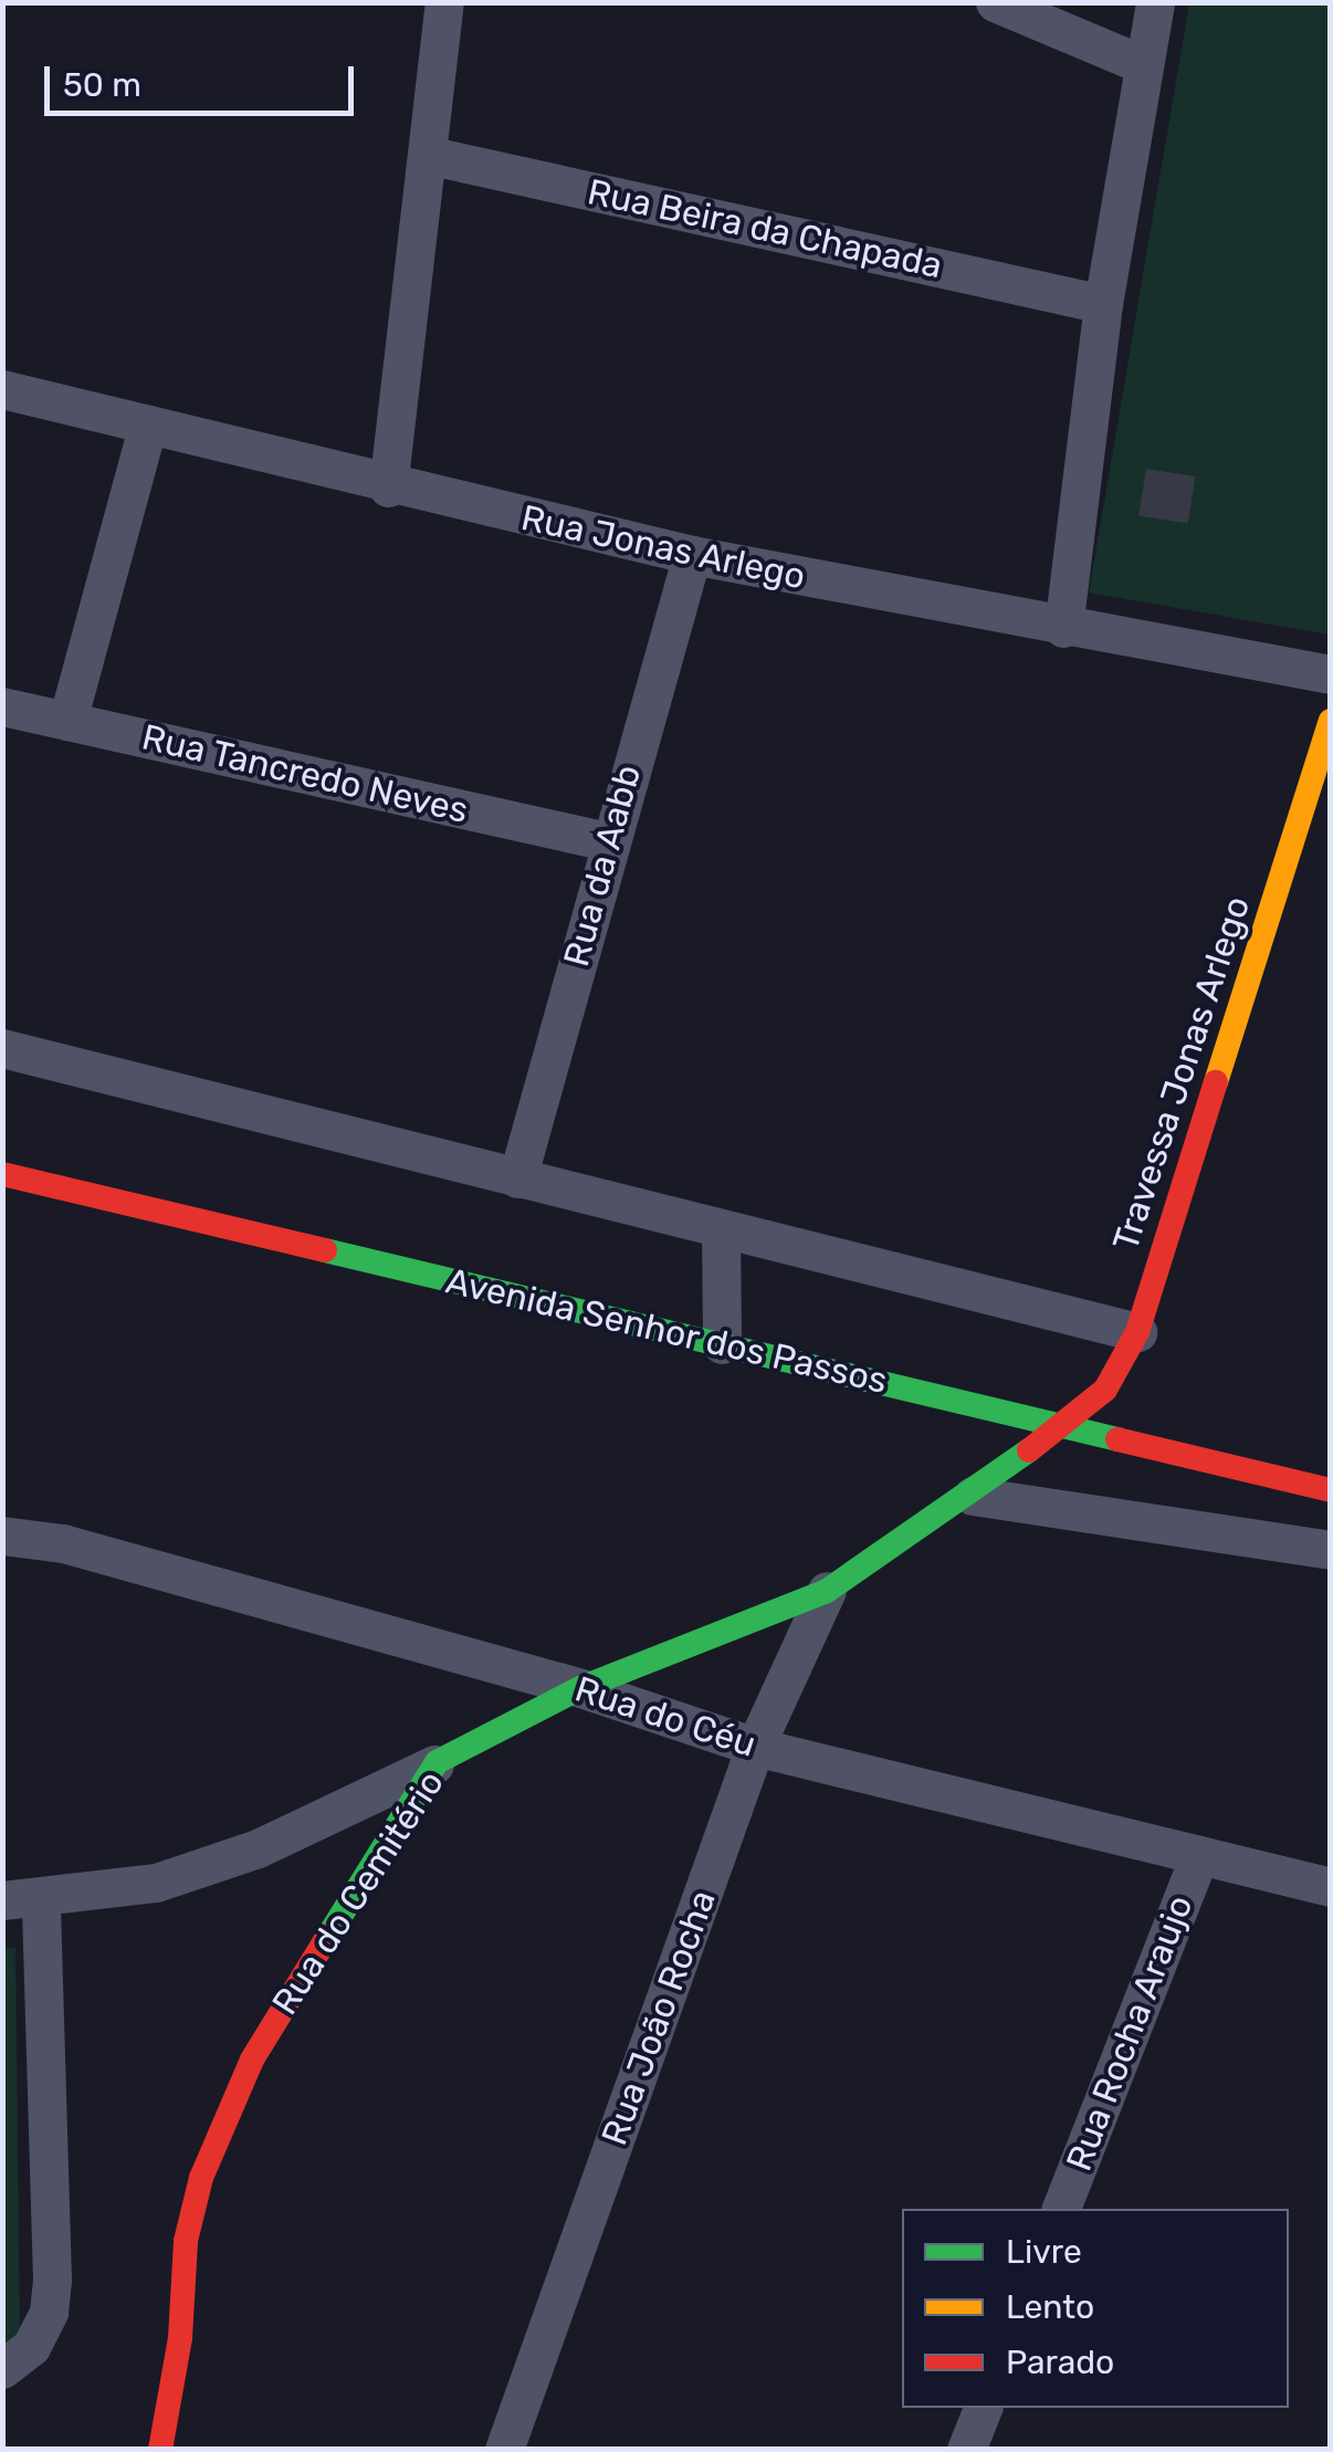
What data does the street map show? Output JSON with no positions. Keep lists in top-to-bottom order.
{
  "streets": {
    "street": [
      "Rua Beira da Chapada",
      "Rua Jonas Arlego",
      "Rua Tancredo Neves",
      "Rua da Aabb",
      "Travessa Jonas Arlego",
      "Avenida Senhor dos Passos",
      "Rua do Céu",
      "Rua do Cemitério",
      "Rua João Rocha",
      "Rua Rocha Araujo"
    ]
  },
  "crossings": [
    ["Rua Jonas Arlego", "Rua da Aabb"],
    ["Rua Tancredo Neves", "Rua da Aabb"],
    ["Travessa Jonas Arlego", "Avenida Senhor dos Passos"],
    ["Travessa Jonas Arlego", "Rua do Cemitério"],
    ["Avenida Senhor dos Passos", "Rua do Cemitério"],
    ["Rua do Céu", "Rua do Cemitério"],
    ["Rua do Céu", "Rua João Rocha"],
    ["Rua do Céu", "Rua Rocha Araujo"],
    ["Rua do Cemitério", "Rua João Rocha"]
  ],
  "legend": ["Livre", "Lento", "Parado"],
  "scale_bar": "50 m"
}
